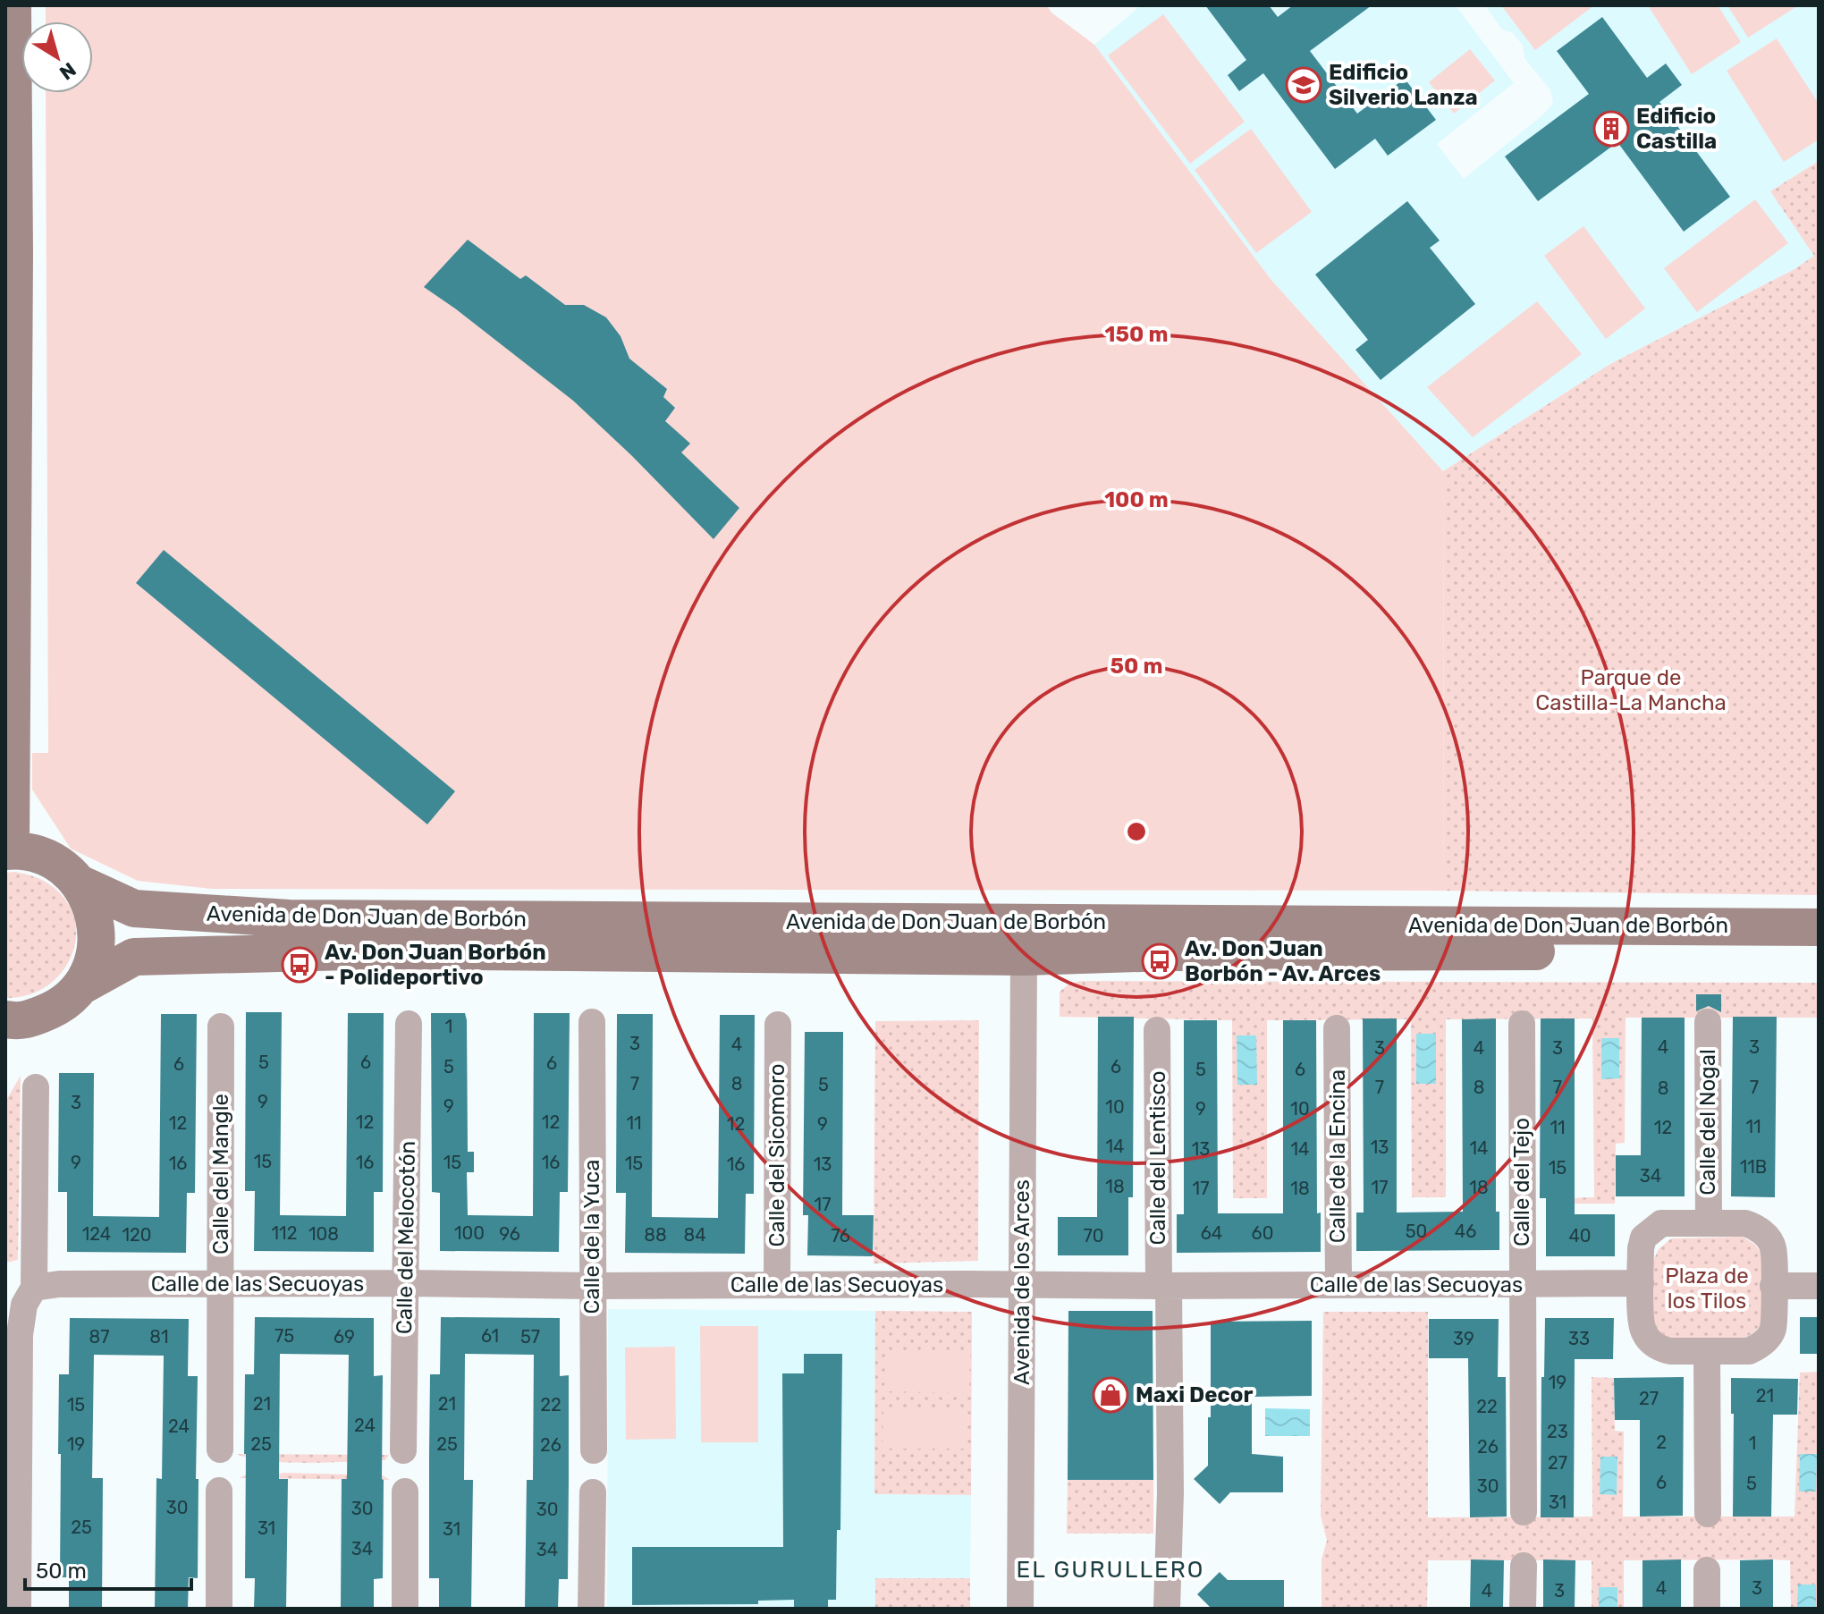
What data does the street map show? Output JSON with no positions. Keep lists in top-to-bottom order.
{
  "streets": {
    "street": [
      "Avenida de Don Juan de Borbón",
      "Calle del Nogal",
      "Calle del Sicomoro",
      "Calle de la Encina",
      "Calle del Lentisco",
      "Calle del Mangle",
      "Calle del Tejo",
      "Calle de la Yuca",
      "Calle del Melocotón",
      "Avenida de los Arces",
      "Calle de las Secuoyas"
    ]
  },
  "crossings": [
    ["Avenida de Don Juan de Borbón", "Avenida de los Arces"],
    ["Calle del Nogal", "Calle de las Secuoyas"],
    ["Calle del Sicomoro", "Calle de las Secuoyas"],
    ["Calle de la Encina", "Calle de las Secuoyas"],
    ["Calle del Lentisco", "Calle de las Secuoyas"],
    ["Calle del Mangle", "Calle de las Secuoyas"],
    ["Calle del Tejo", "Calle de las Secuoyas"],
    ["Calle de la Yuca", "Calle de las Secuoyas"],
    ["Calle del Melocotón", "Calle de las Secuoyas"],
    ["Avenida de los Arces", "Calle de las Secuoyas"]
  ],
  "districts": ["EL GURULLERO"],
  "parks": ["Parque de Castilla-La Mancha", "Plaza de los Tilos"],
  "places": {
    "school or university": ["Edificio Silverio Lanza"],
    "building": ["Edificio Castilla"],
    "bus stop": ["Av. Don Juan Borbón - Av. Arces", "Av. Don Juan Borbón - Polideportivo"],
    "shop": ["Maxi Decor"]
  },
  "house_numbers": [
    "1",
    "3",
    "4",
    "4",
    "3",
    "3",
    "4",
    "3",
    "5",
    "6",
    "6",
    "6",
    "5",
    "6",
    "5",
    "6",
    "7",
    "8",
    "5",
    "7",
    "8",
    "7",
    "7",
    "8",
    "9",
    "3",
    "9",
    "10",
    "9",
    "10",
    "12",
    "12",
    "12",
    "11",
    "12",
    "9",
    "11",
    "11",
    "12",
    "14",
    "13",
    "14",
    "13",
    "14",
    "15",
    "9",
    "16",
    "15",
    "16",
    "16",
    "15",
    "16",
    "13",
    "11B",
    "15",
    "34",
    "18",
    "17",
    "18",
    "17",
    "18",
    "17",
    "50",
    "46",
    "112",
    "100",
    "64",
    "60",
    "124",
    "108",
    "96",
    "120",
    "88",
    "84",
    "76",
    "70",
    "40",
    "75",
    "61",
    "87",
    "81",
    "69",
    "57",
    "39",
    "33",
    "19",
    "21",
    "27",
    "21",
    "21",
    "15",
    "22",
    "22",
    "24",
    "24",
    "23",
    "2",
    "1",
    "19",
    "25",
    "25",
    "26",
    "26",
    "27",
    "6",
    "5",
    "30",
    "31",
    "30",
    "30",
    "30",
    "25",
    "31",
    "31",
    "34",
    "34",
    "4",
    "3",
    "4",
    "3"
  ],
  "scale_bar": "50 m",
  "north": "bottom right",
  "rings": ["150 m", "100 m", "50 m"]
}
